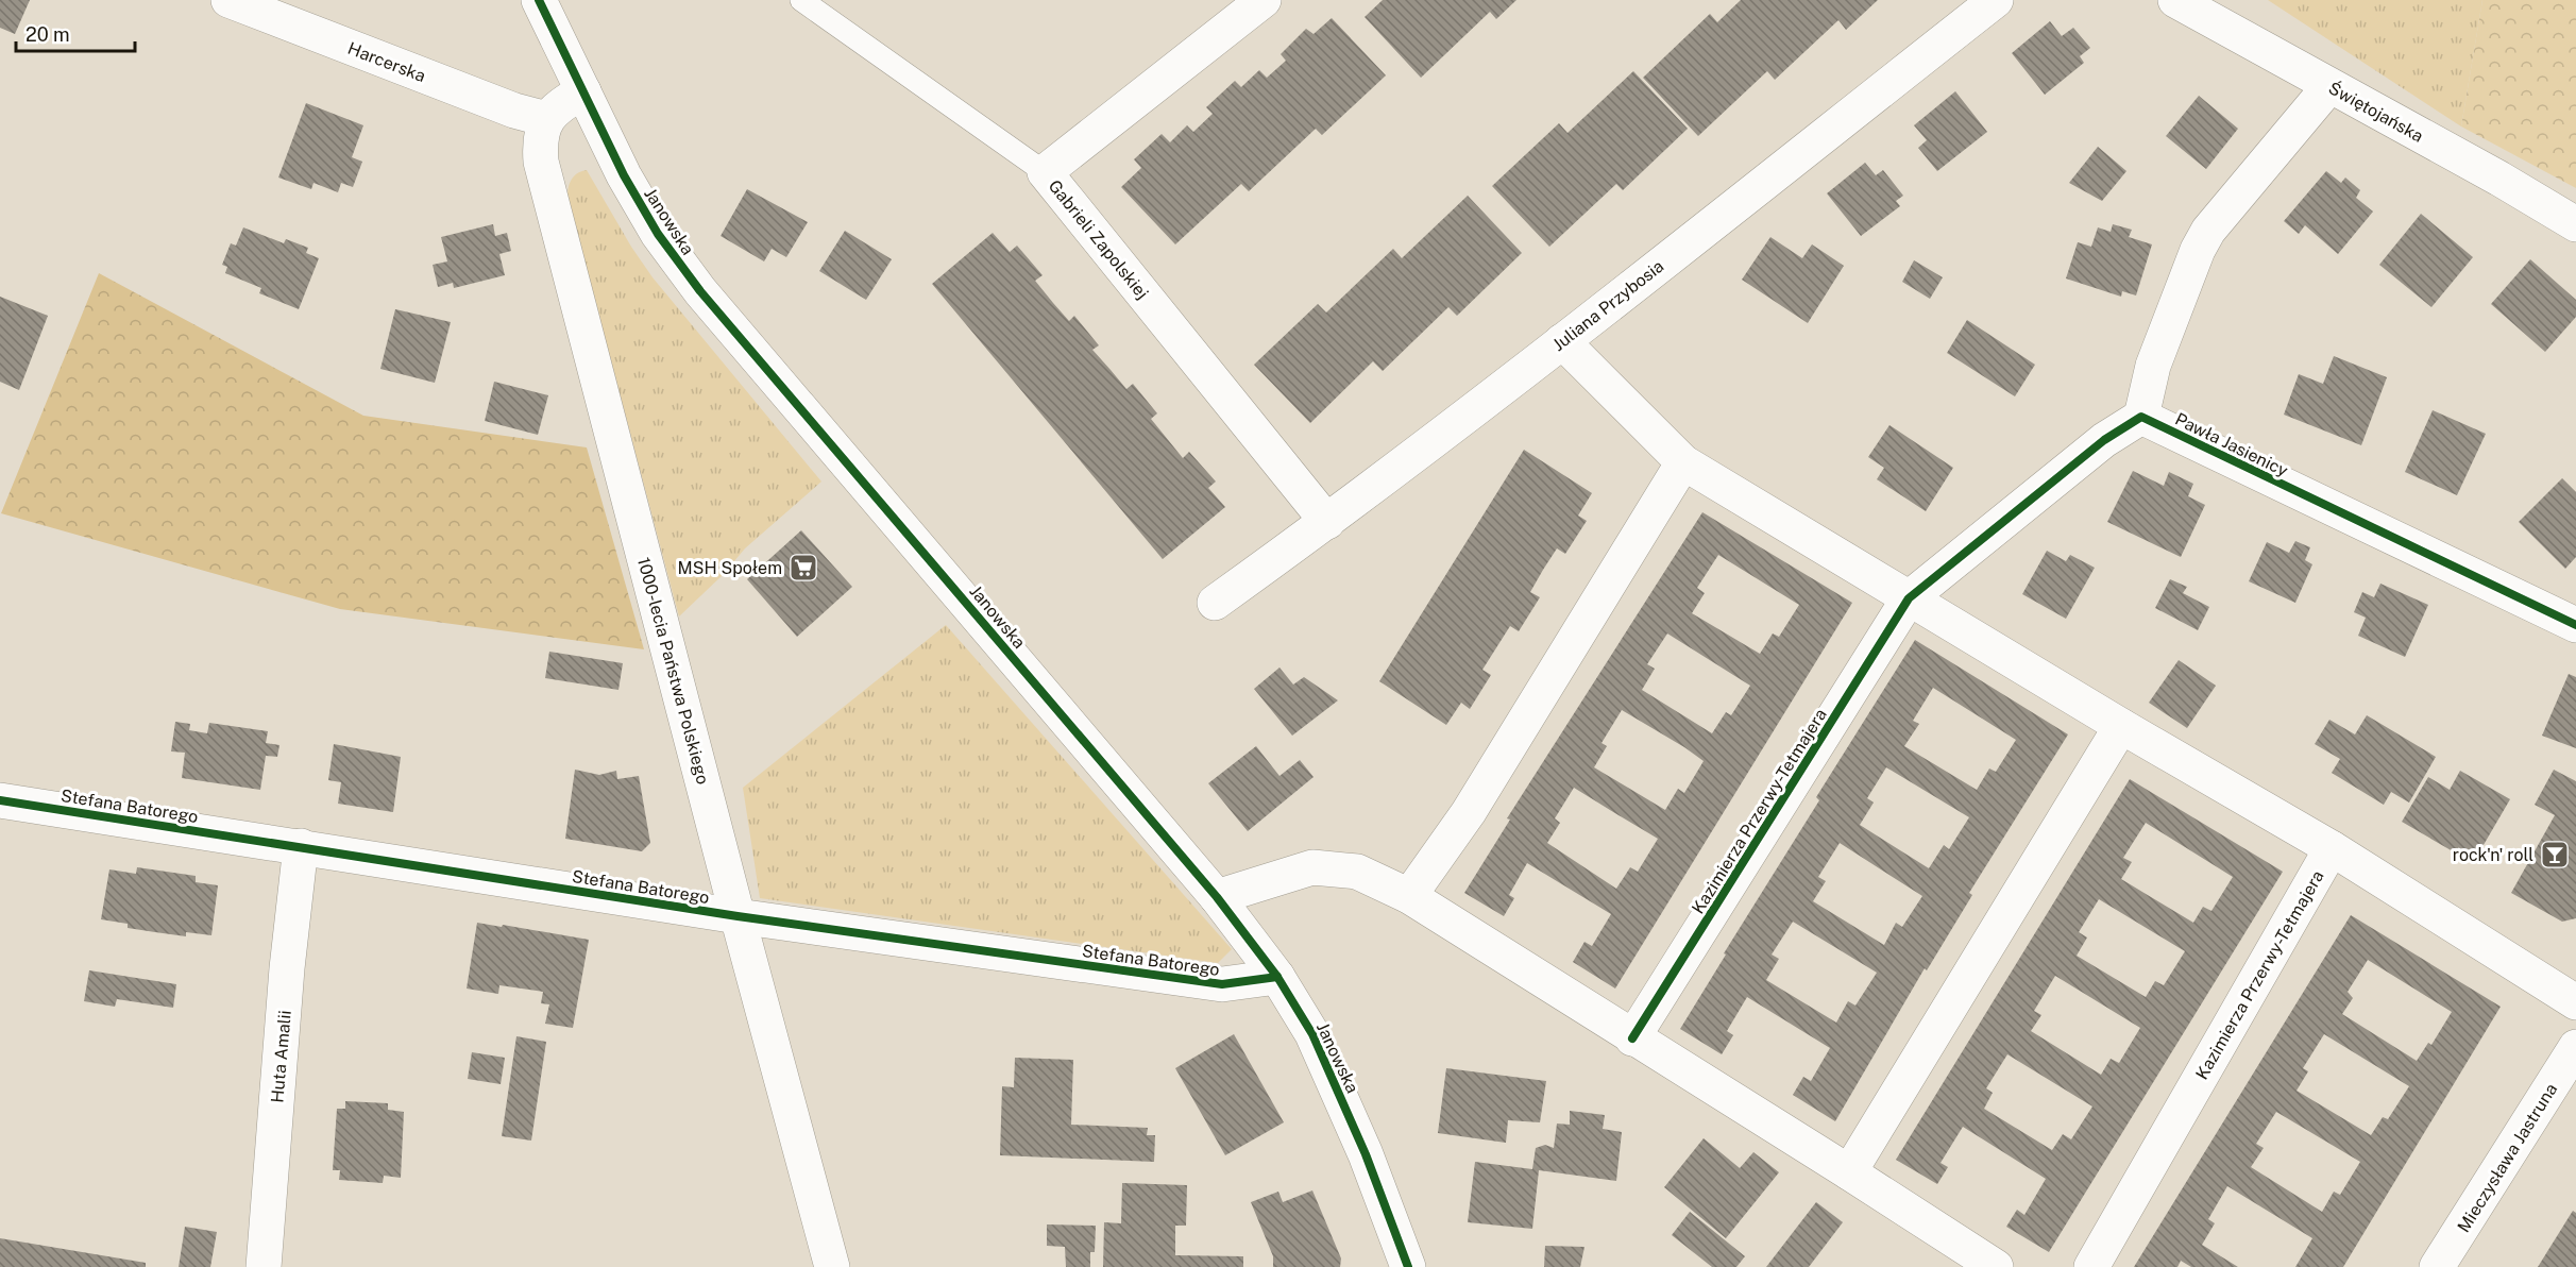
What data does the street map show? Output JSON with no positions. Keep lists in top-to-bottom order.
{
  "streets": {
    "street": [
      "Harcerska",
      "Świętojańska",
      "Janowska",
      "Gabrieli Zapolskiej",
      "Juliana Przybosia",
      "Pawła Jasienicy",
      "1000-lecia Państwa Polskiego",
      "Stefana Batorego",
      "Kazimierza Przerwy-Tetmajera",
      "Huta Amalii",
      "Mieczysława Jastruna"
    ]
  },
  "crossings": [
    ["Harcerska", "1000-lecia Państwa Polskiego"],
    ["Janowska", "Stefana Batorego"],
    ["Gabrieli Zapolskiej", "Juliana Przybosia"],
    ["1000-lecia Państwa Polskiego", "Stefana Batorego"],
    ["Stefana Batorego", "Huta Amalii"]
  ],
  "places": {
    "supermarket": ["MSH Społem"],
    "bar": ["rock'n' roll"]
  },
  "scale_bar": "20 m"
}
